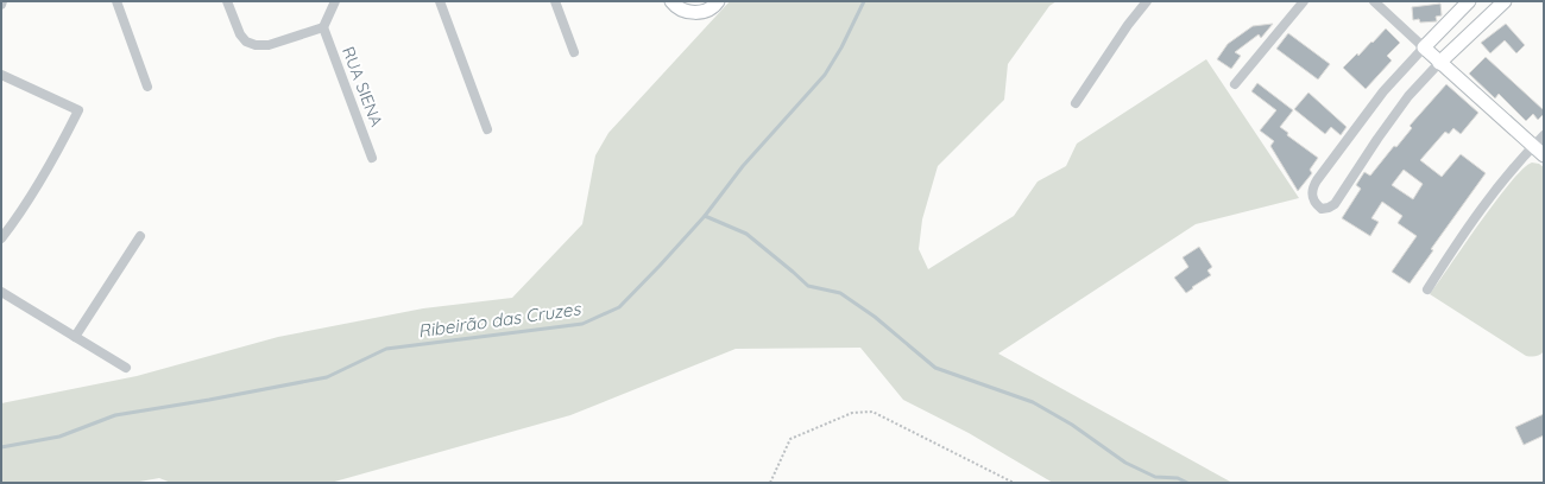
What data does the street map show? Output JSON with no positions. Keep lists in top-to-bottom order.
{
  "streets": {
    "street": ["RUA SIENA"]
  },
  "water": ["Ribeirão das Cruzes"]
}
